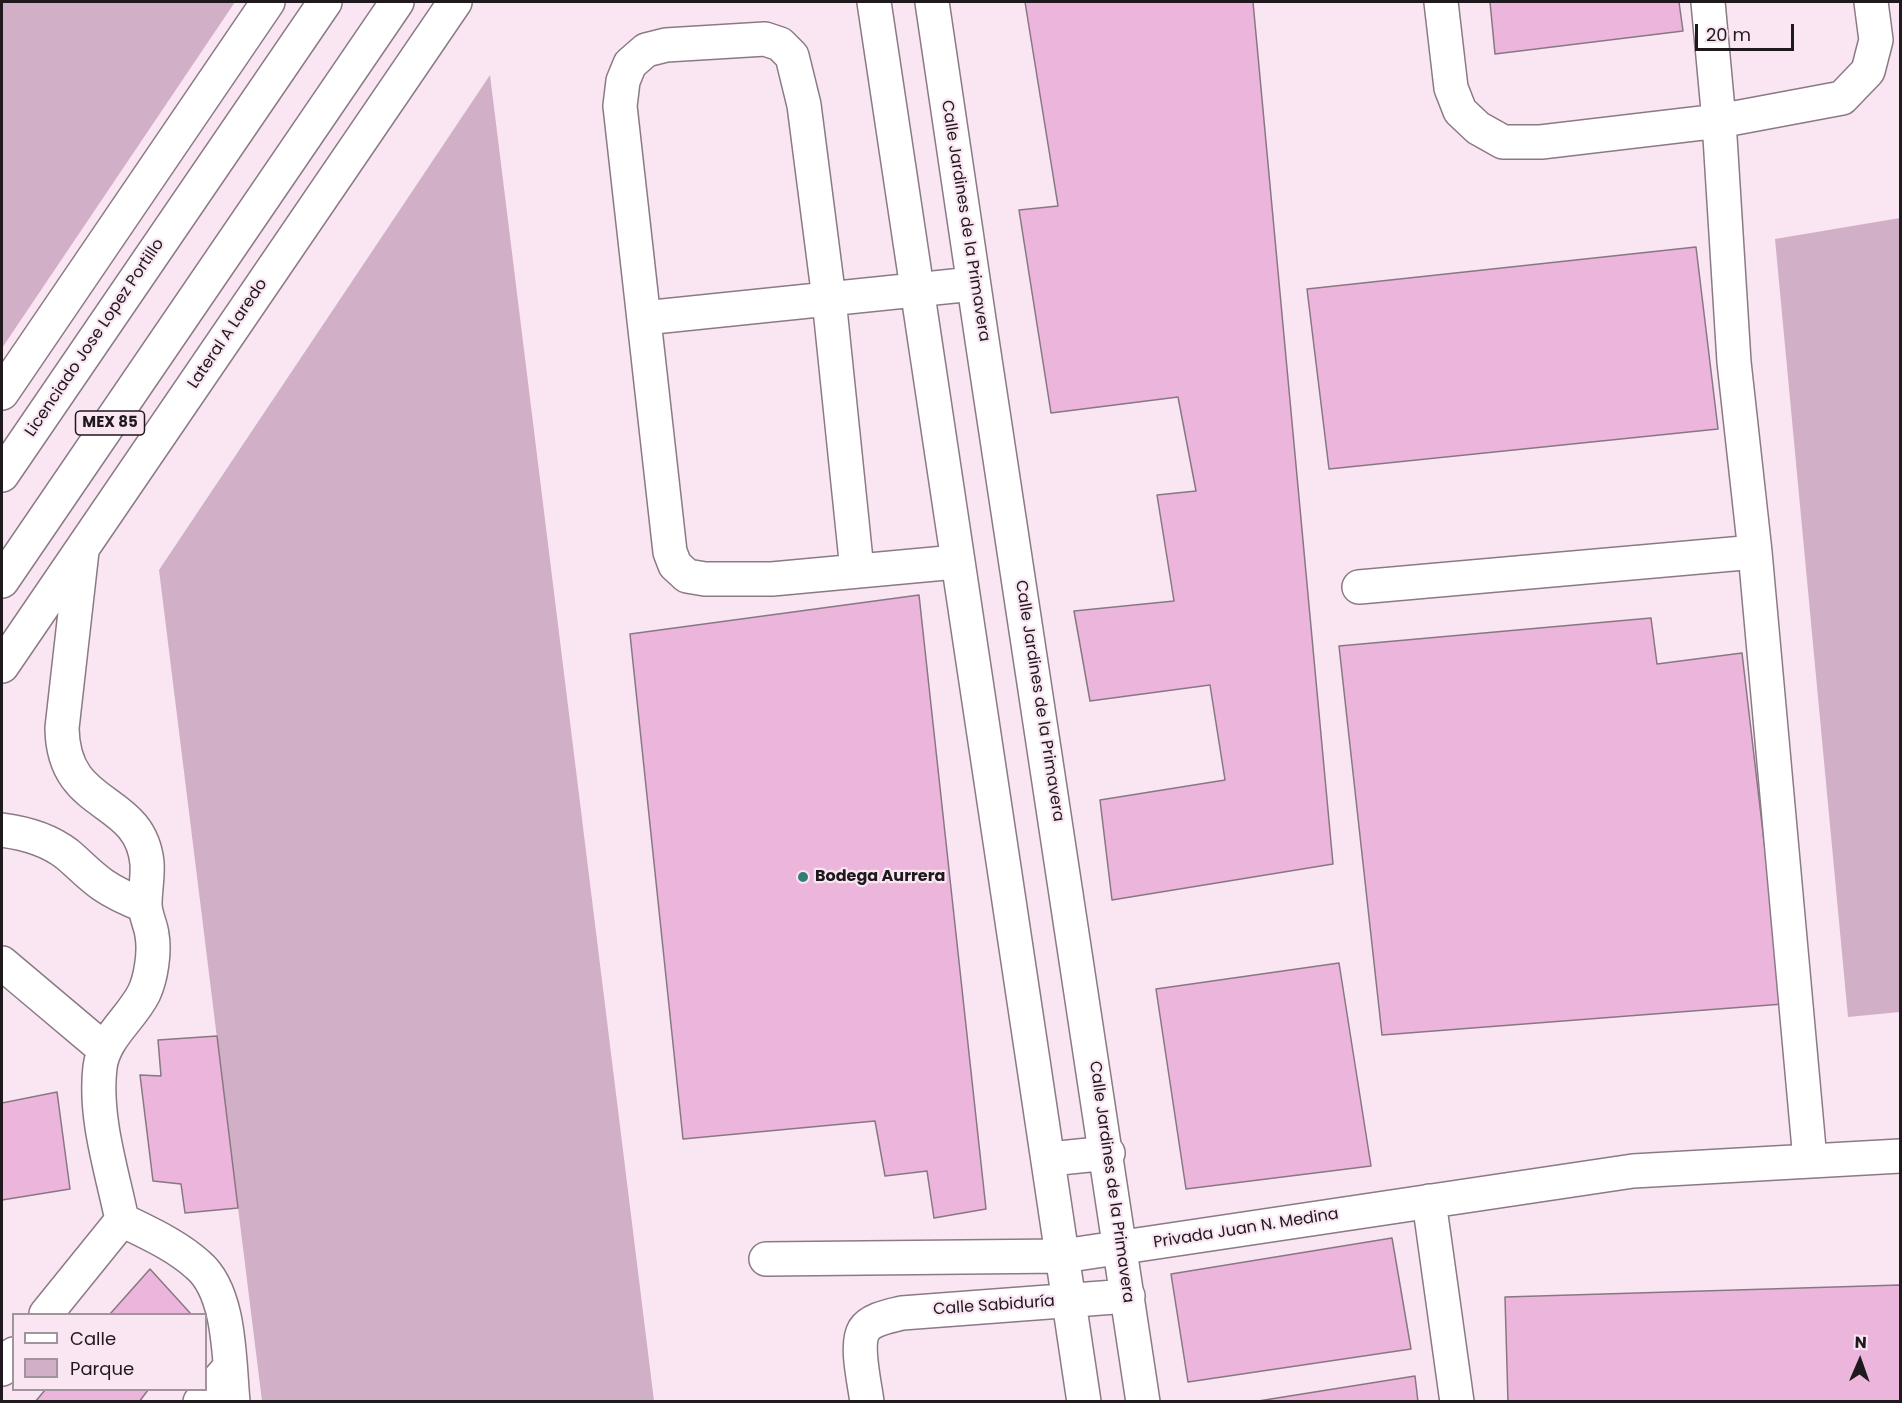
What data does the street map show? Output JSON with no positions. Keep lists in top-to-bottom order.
{
  "streets": {
    "main road": [
      "Calle Jardines de la Primavera",
      "Lateral A Laredo",
      "Licenciado Jose Lopez Portillo",
      "MEX 85",
      "Privada Juan N. Medina",
      "Calle Sabiduría"
    ]
  },
  "crossings": [
    ["Calle Jardines de la Primavera", "Privada Juan N. Medina"],
    ["Calle Jardines de la Primavera", "Calle Sabiduría"]
  ],
  "places": ["Bodega Aurrera"],
  "legend": ["Calle", "Parque"],
  "scale_bar": "20 m",
  "north": "top"
}
